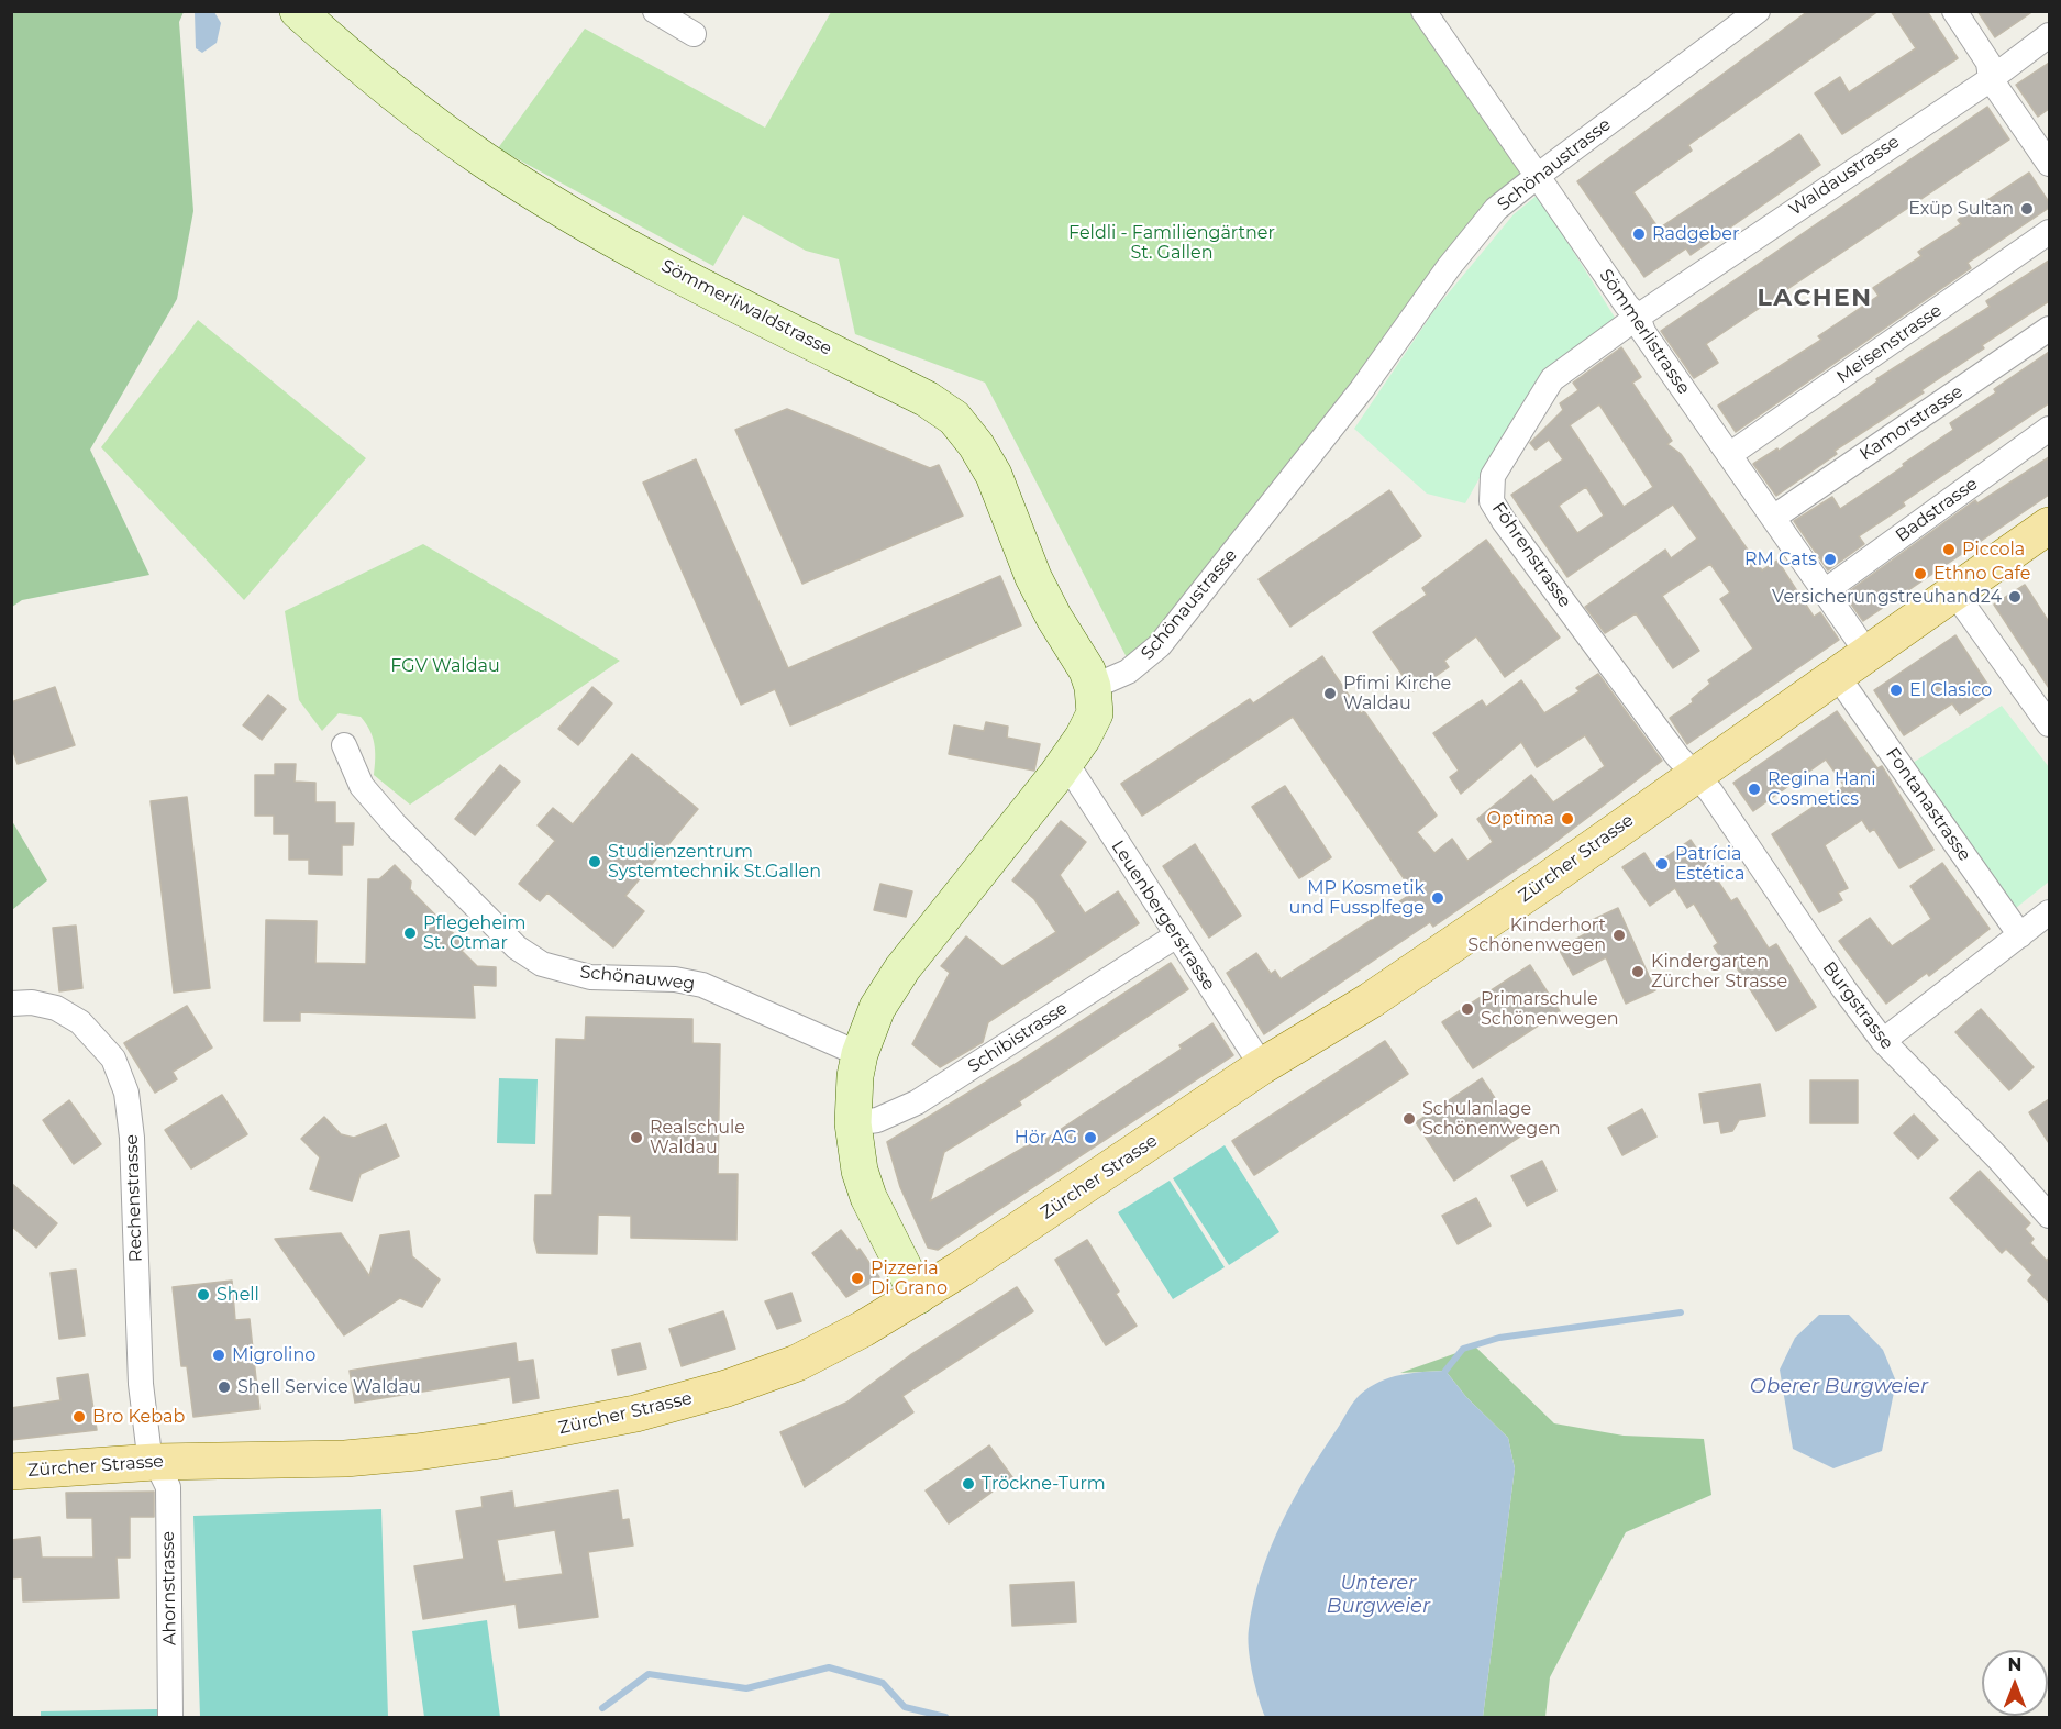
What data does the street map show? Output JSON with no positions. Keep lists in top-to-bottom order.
{
  "streets": {
    "main road": ["Zürcher Strasse"],
    "street": [
      "Schönaustrasse",
      "Waldaustrasse",
      "Sömmerliwaldstrasse",
      "Sömmerlistrasse",
      "Meisenstrasse",
      "Kamorstrasse",
      "Badstrasse",
      "Föhrenstrasse",
      "Fontanastrasse",
      "Leuenbergerstrasse",
      "Schönauweg",
      "Burgstrasse",
      "Schibistrasse",
      "Rechenstrasse",
      "Ahornstrasse"
    ]
  },
  "crossings": [
    ["Schönaustrasse", "Sömmerliwaldstrasse"],
    ["Schönaustrasse", "Sömmerlistrasse"],
    ["Waldaustrasse", "Sömmerlistrasse"],
    ["Waldaustrasse", "Föhrenstrasse"],
    ["Sömmerlistrasse", "Meisenstrasse"],
    ["Sömmerlistrasse", "Kamorstrasse"],
    ["Sömmerlistrasse", "Badstrasse"],
    ["Sömmerlistrasse", "Föhrenstrasse"],
    ["Sömmerlistrasse", "Zürcher Strasse"],
    ["Föhrenstrasse", "Zürcher Strasse"],
    ["Föhrenstrasse", "Burgstrasse"],
    ["Fontanastrasse", "Zürcher Strasse"],
    ["Zürcher Strasse", "Leuenbergerstrasse"],
    ["Zürcher Strasse", "Burgstrasse"],
    ["Zürcher Strasse", "Rechenstrasse"],
    ["Zürcher Strasse", "Ahornstrasse"],
    ["Leuenbergerstrasse", "Schibistrasse"],
    ["Rechenstrasse", "Ahornstrasse"]
  ],
  "districts": ["LACHEN"],
  "water": ["Oberer Burgweier", "Unterer Burgweier"],
  "parks": ["Feldli - Familiengärtner St. Gallen", "FGV Waldau"],
  "places": [
    "Exüp Sultan",
    "Radgeber",
    "Piccola",
    "RM Cats",
    "Ethno Cafe",
    "Versicherungstreuhand24",
    "El Clasico",
    "Pfimi Kirche Waldau",
    "Regina Hani Cosmetics",
    "Optima",
    "Studienzentrum Systemtechnik St.Gallen",
    "Patrícia Estética",
    "MP Kosmetik und Fussplfege",
    "Pflegeheim St. Otmar",
    "Kinderhort Schönenwegen",
    "Kindergarten Zürcher Strasse",
    "Primarschule Schönenwegen",
    "Schulanlage Schönenwegen",
    "Realschule Waldau",
    "Hör AG",
    "Pizzeria Di Grano",
    "Shell",
    "Migrolino",
    "Shell Service Waldau",
    "Bro Kebab",
    "Tröckne-Turm"
  ],
  "north": "top"
}
